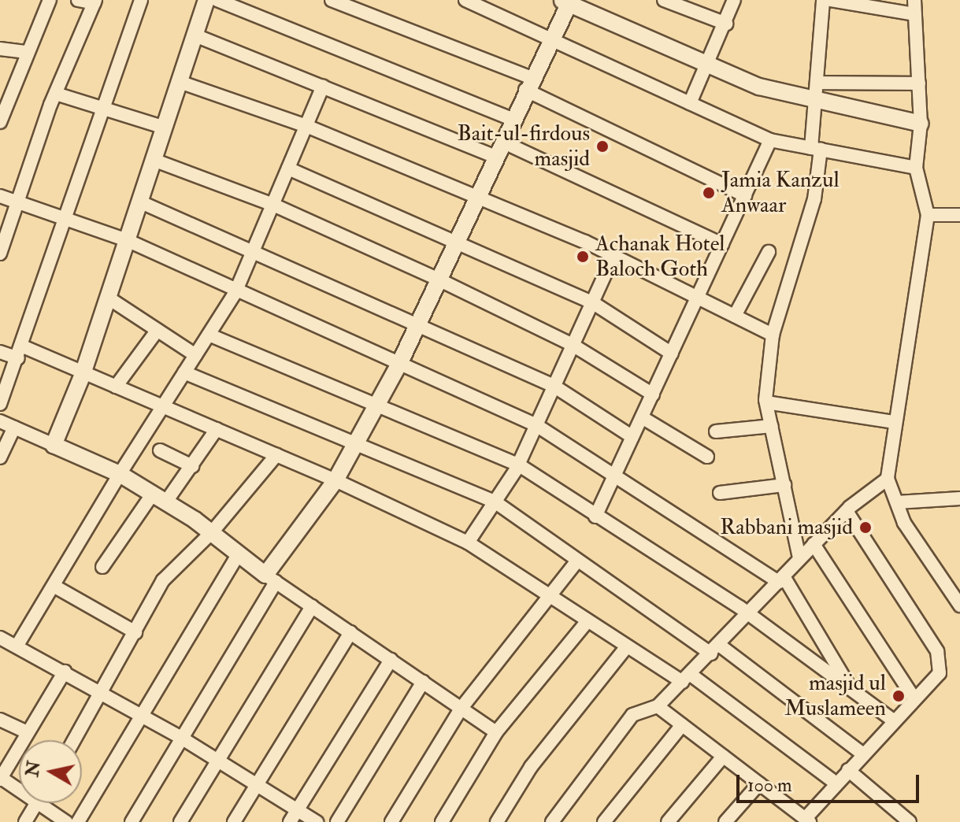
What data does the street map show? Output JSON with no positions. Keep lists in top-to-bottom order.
{
  "places": [
    "Bait-ul-firdous masjid",
    "Jamia Kanzul Anwaar",
    "Achanak Hotel Baloch Goth",
    "Rabbani masjid",
    "masjid ul Muslameen"
  ],
  "scale_bar": "100 m",
  "north": "left"
}
